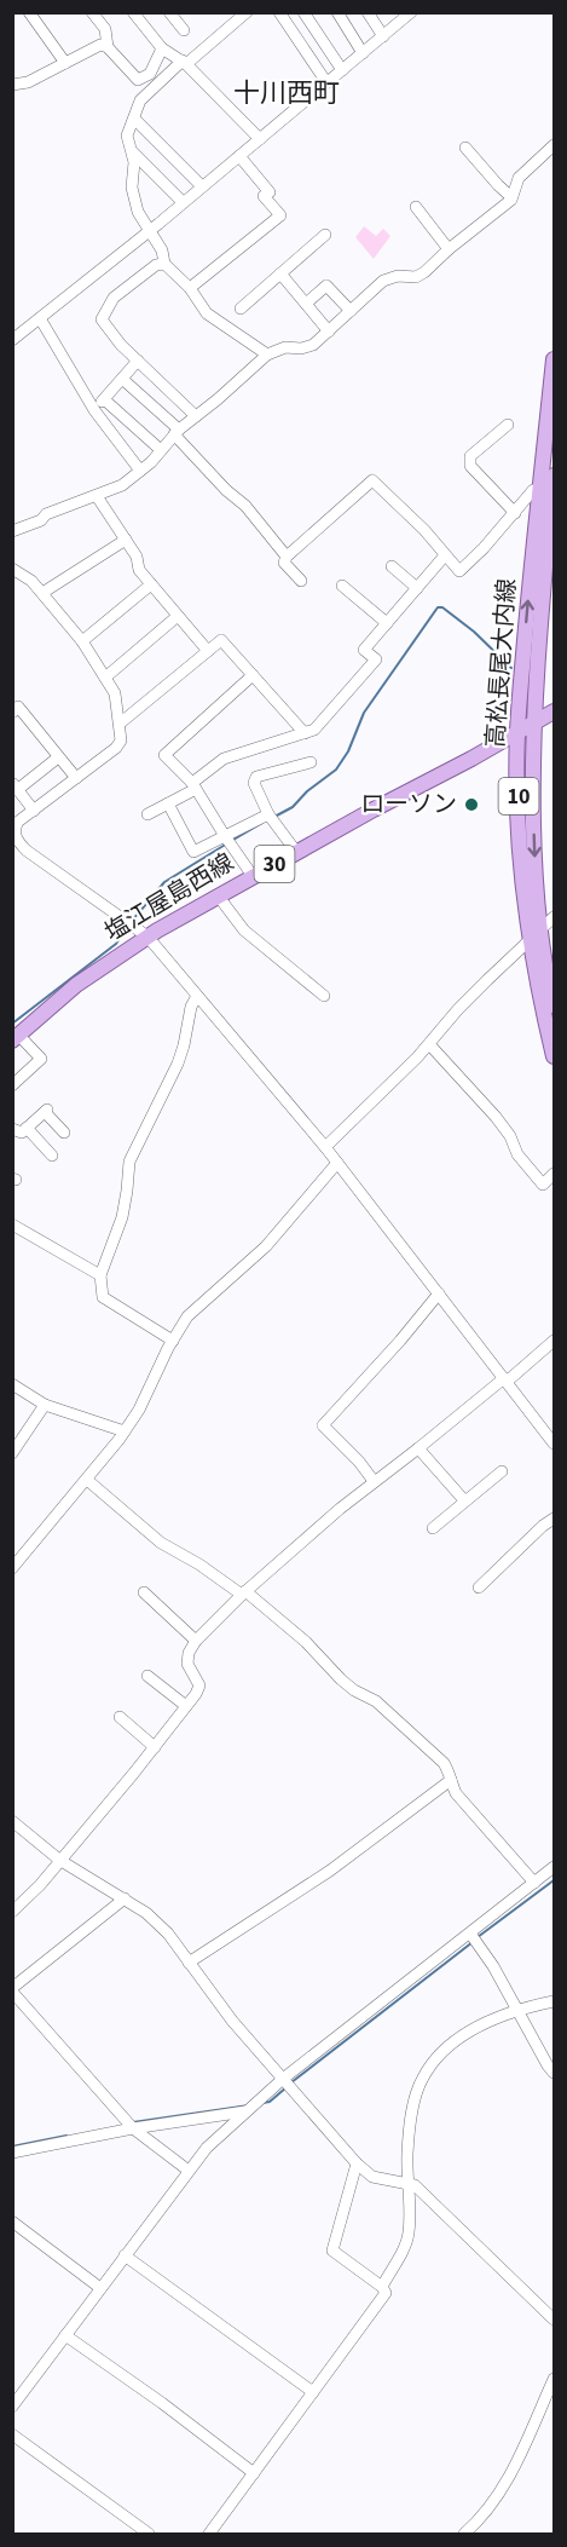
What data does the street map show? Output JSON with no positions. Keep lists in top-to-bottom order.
{
  "streets": {
    "main road": [
      "高松長尾大内線",
      "10",
      "30",
      "塩江屋島西線"
    ]
  },
  "crossings": [
    ["高松長尾大内線", "塩江屋島西線"]
  ],
  "districts": ["十川西町"],
  "places": ["ローソン"]
}
